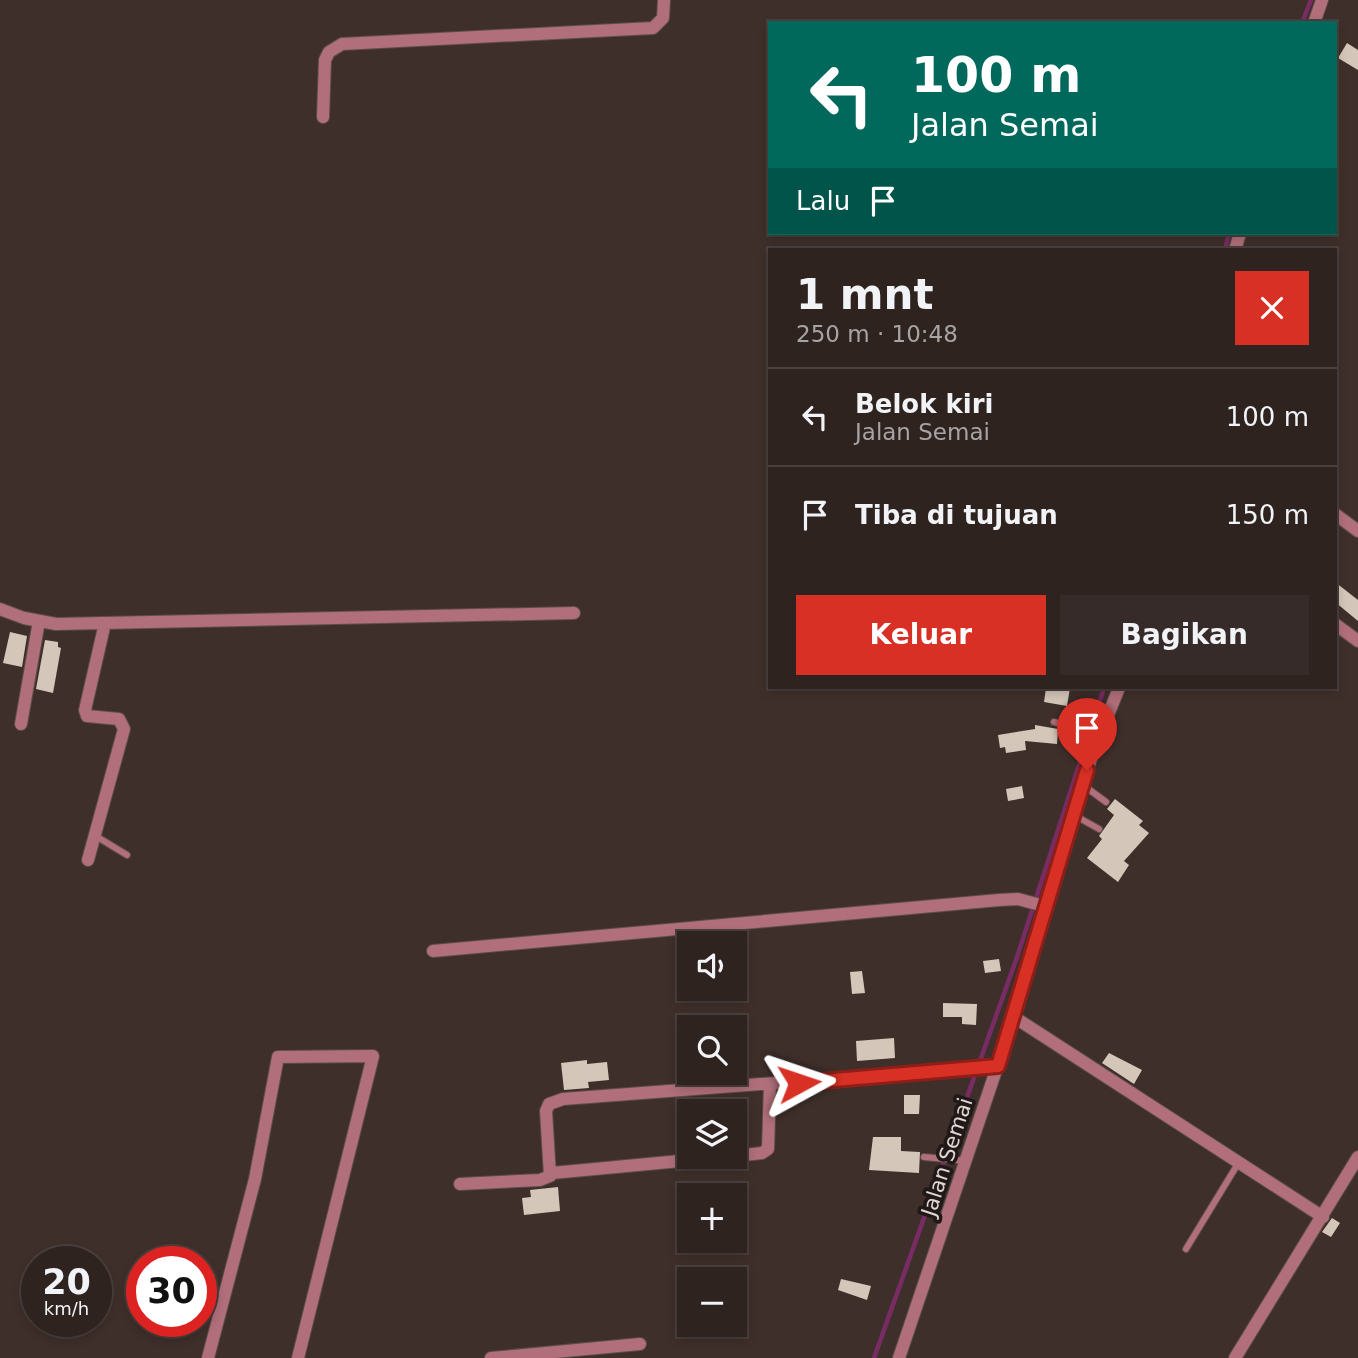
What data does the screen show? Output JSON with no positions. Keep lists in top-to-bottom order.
{
  "streets": {
    "street": ["Jalan Semai"]
  },
  "page": {
    "turn": ["100 m", "Jalan Semai"],
    "then": "Lalu",
    "heading": ["1 mnt", "250 m · 10:48"],
    "list": [
      {
        "name": "Belok kiri",
        "note": "Jalan Semai",
        "value": "100 m"
      },
      {
        "name": "Tiba di tujuan",
        "value": "150 m"
      }
    ],
    "buttons": ["Keluar", "Bagikan"],
    "map_buttons": ["+", "−"],
    "speed": "20 km/h",
    "limit": "30"
  }
}
